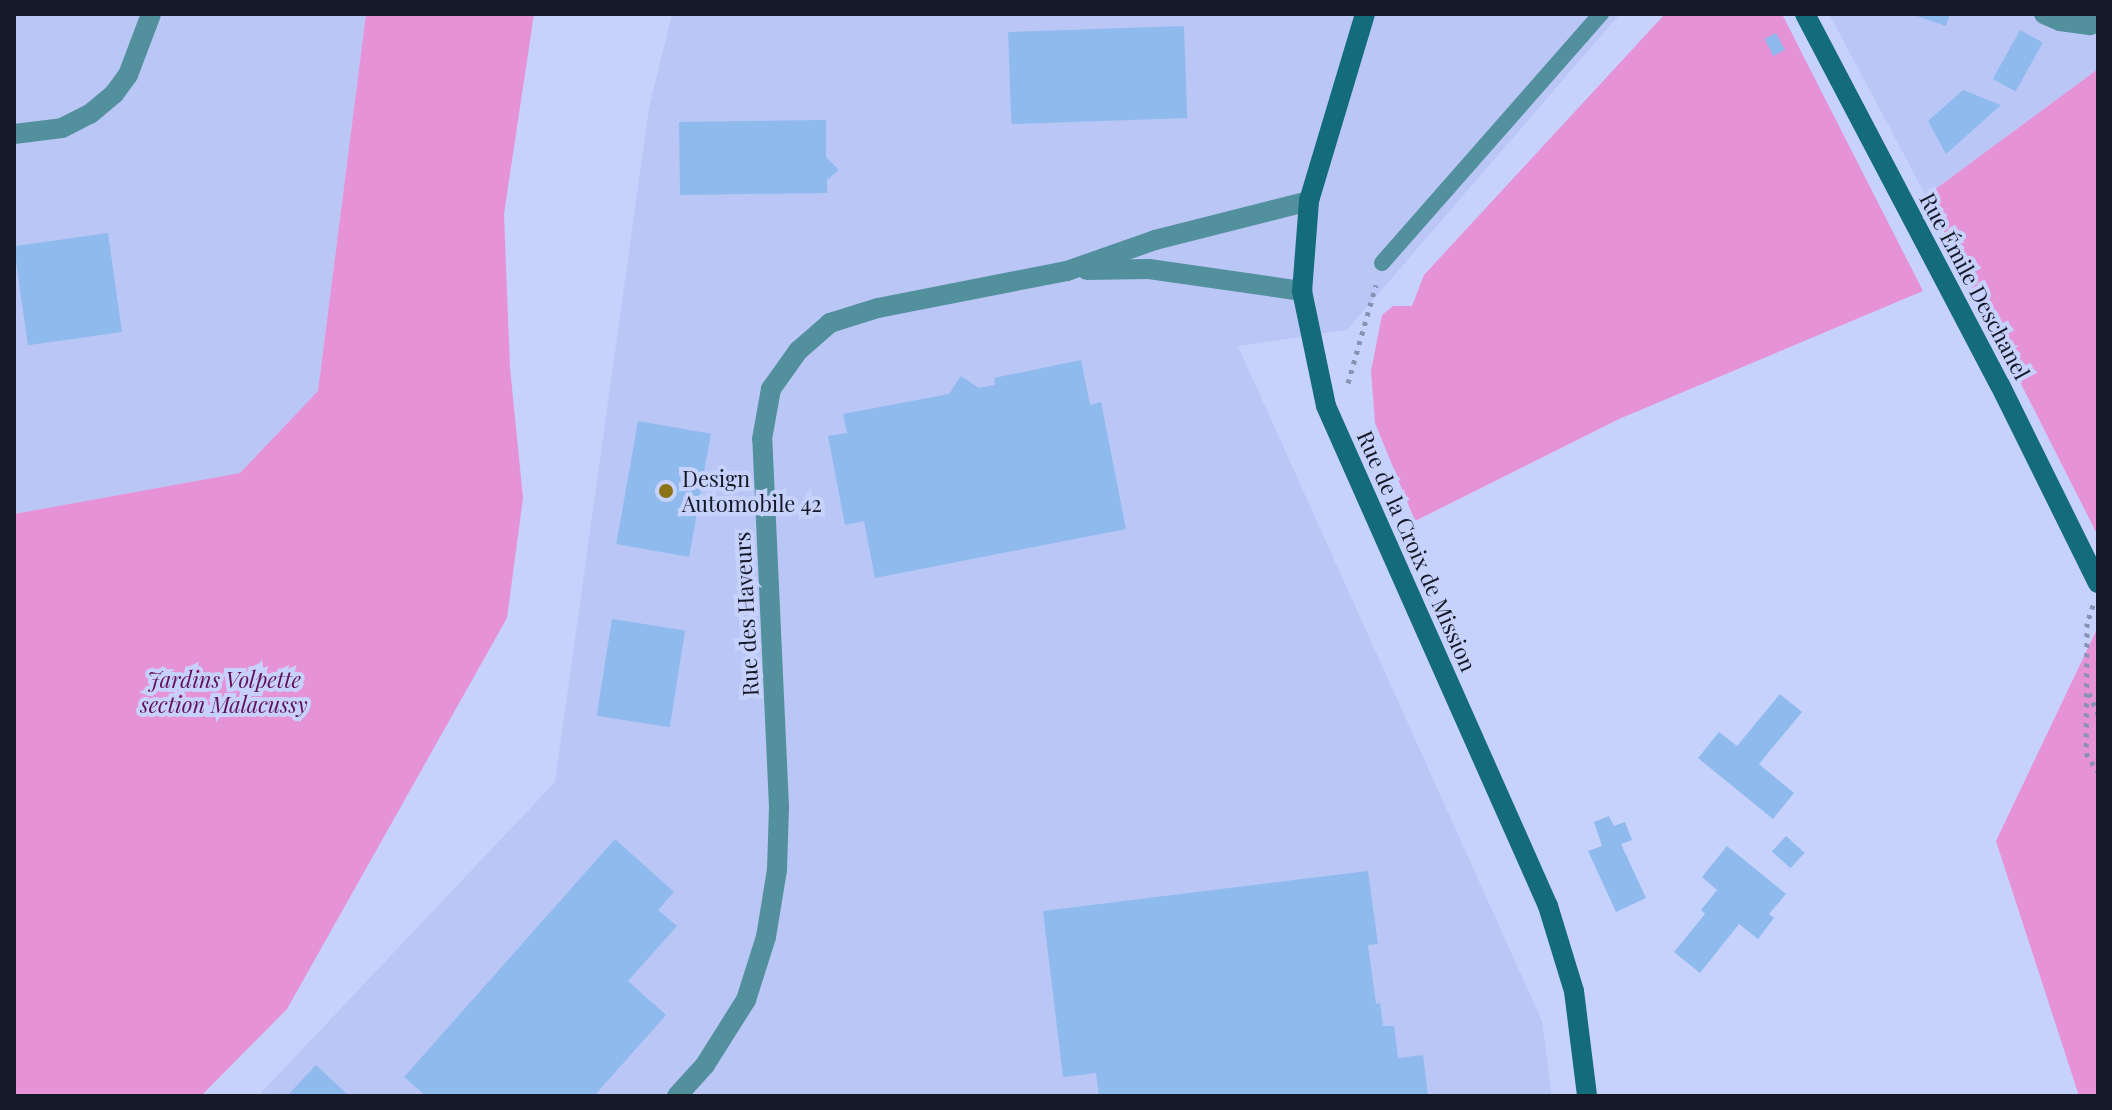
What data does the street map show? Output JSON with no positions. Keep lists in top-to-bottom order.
{
  "streets": {
    "main road": ["Rue Émile Deschanel", "Rue de la Croix de Mission"],
    "street": ["Rue des Haveurs"]
  },
  "crossings": [
    ["Rue de la Croix de Mission", "Rue des Haveurs"]
  ],
  "parks": ["Jardins Volpette section Malacussy"],
  "places": ["Design Automobile 42"]
}
